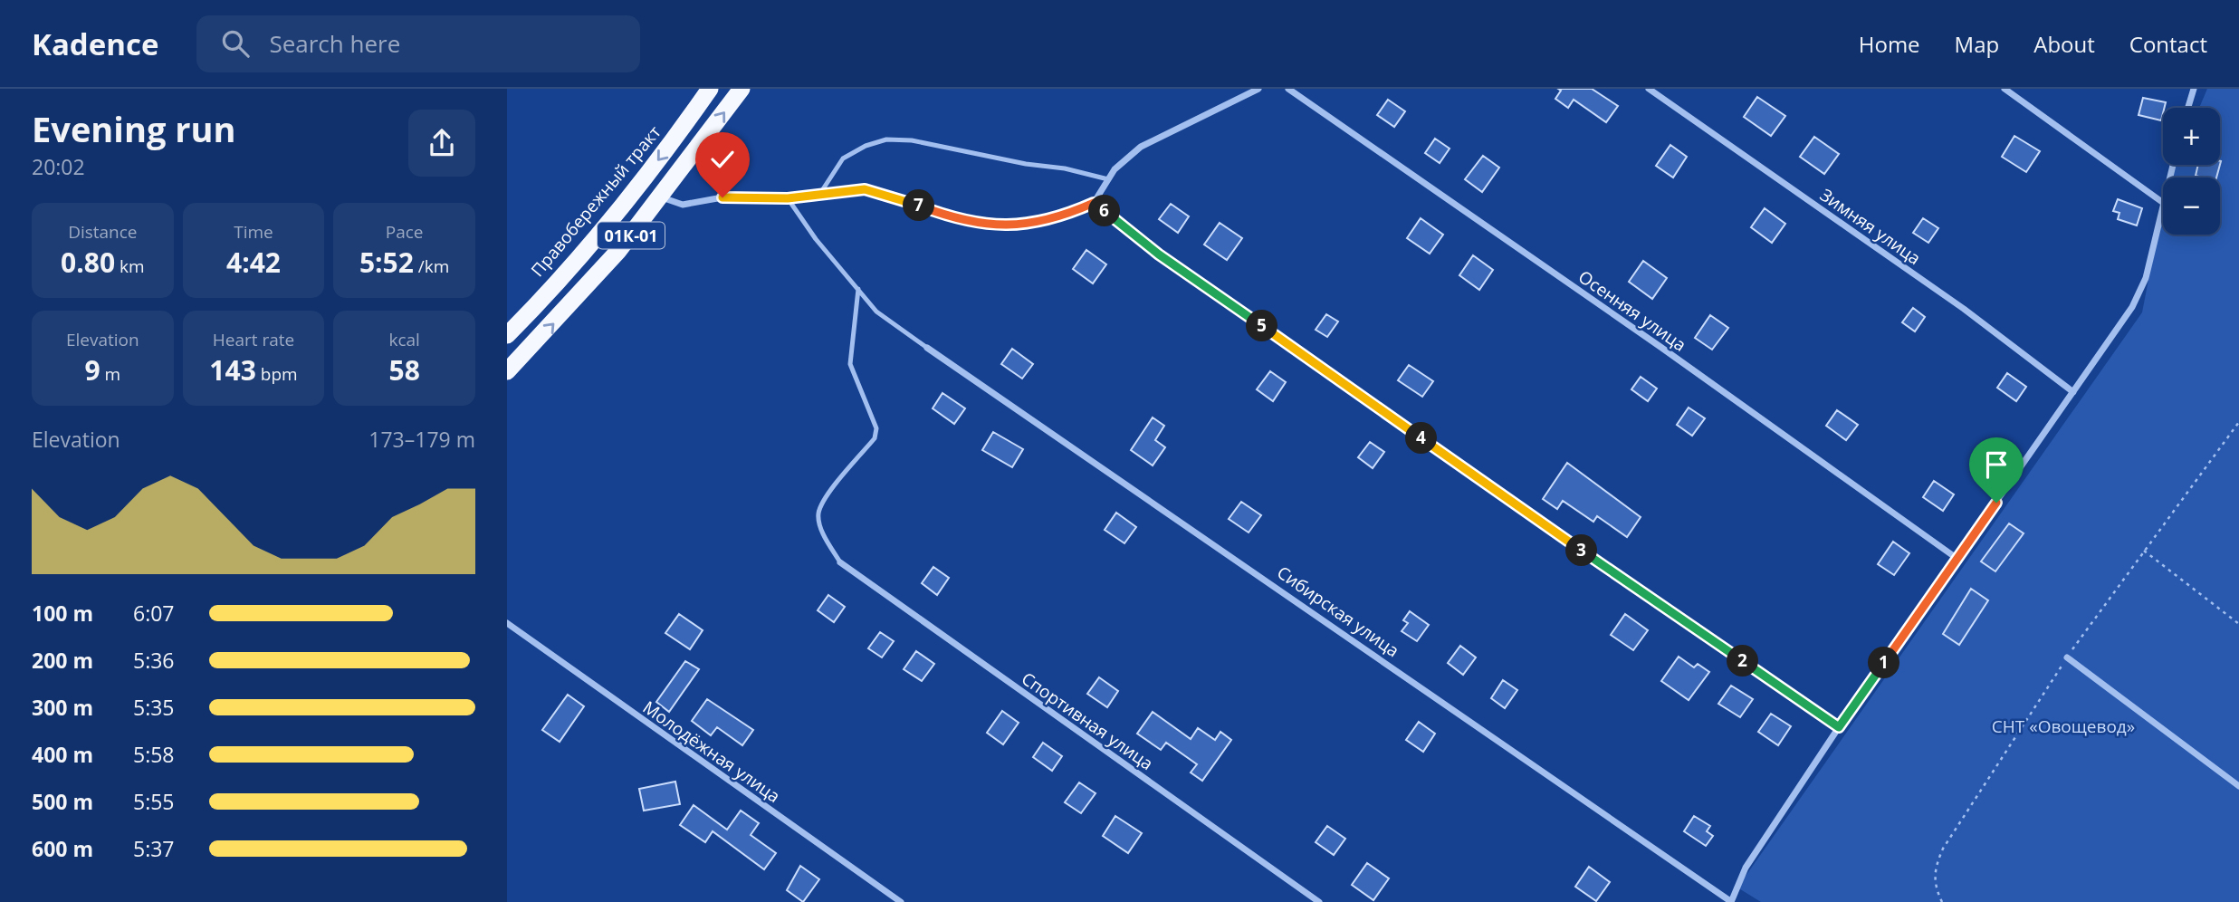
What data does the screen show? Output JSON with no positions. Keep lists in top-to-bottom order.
{
  "streets": {
    "highway": ["Правобережный тракт", "01К-01"],
    "street": [
      "Зимняя улица",
      "Осенняя улица",
      "Сибирская улица",
      "Спортивная улица",
      "Молодёжная улица"
    ]
  },
  "parks": ["СНТ «Овощевод»"],
  "page": {
    "header": "Kadence",
    "search": "Search here",
    "nav": [
      "Home",
      "Map",
      "About",
      "Contact"
    ],
    "heading": ["Evening run", "20:02"],
    "map_buttons": ["+", "−"],
    "pins": [
      "7",
      "6",
      "5",
      "4",
      "3",
      "2",
      "1"
    ],
    "stats": [
      ["Distance", "0.80 km"],
      ["Time", "4:42"],
      ["Pace", "5:52 /km"],
      ["Elevation", "9 m"],
      ["Heart rate", "143 bpm"],
      ["kcal", "58"]
    ],
    "chart": ["Elevation", "173–179 m"],
    "list": [
      {
        "name": "100 m",
        "note": "6:07"
      },
      {
        "name": "200 m",
        "note": "5:36"
      },
      {
        "name": "300 m",
        "note": "5:35"
      },
      {
        "name": "400 m",
        "note": "5:58"
      },
      {
        "name": "500 m",
        "note": "5:55"
      },
      {
        "name": "600 m",
        "note": "5:37"
      }
    ]
  }
}
